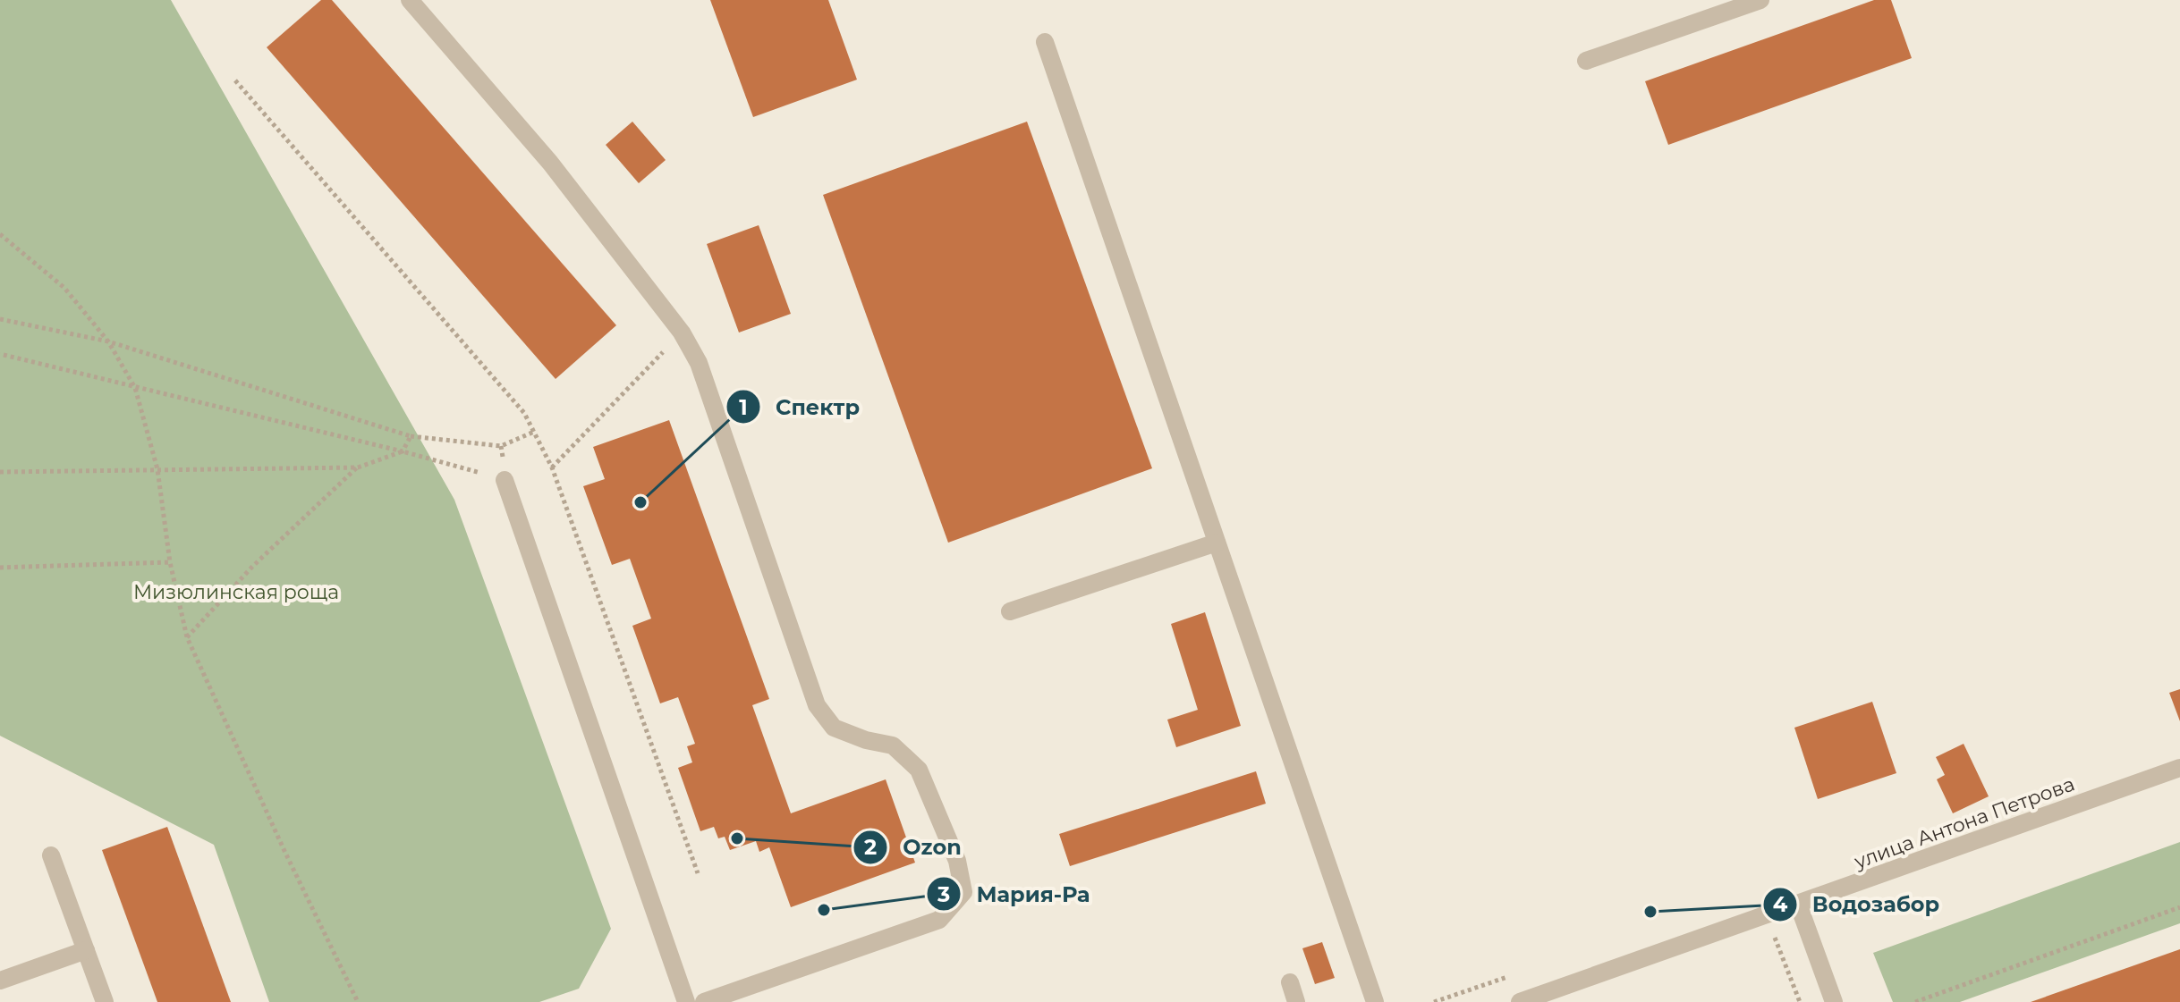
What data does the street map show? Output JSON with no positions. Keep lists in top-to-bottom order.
{
  "streets": {
    "street": ["улица Антона Петрова"]
  },
  "parks": ["Мизюлинская роща"],
  "places": [
    "Спектр",
    "Ozon",
    "Мария-Ра",
    "Водозабор"
  ]
}
